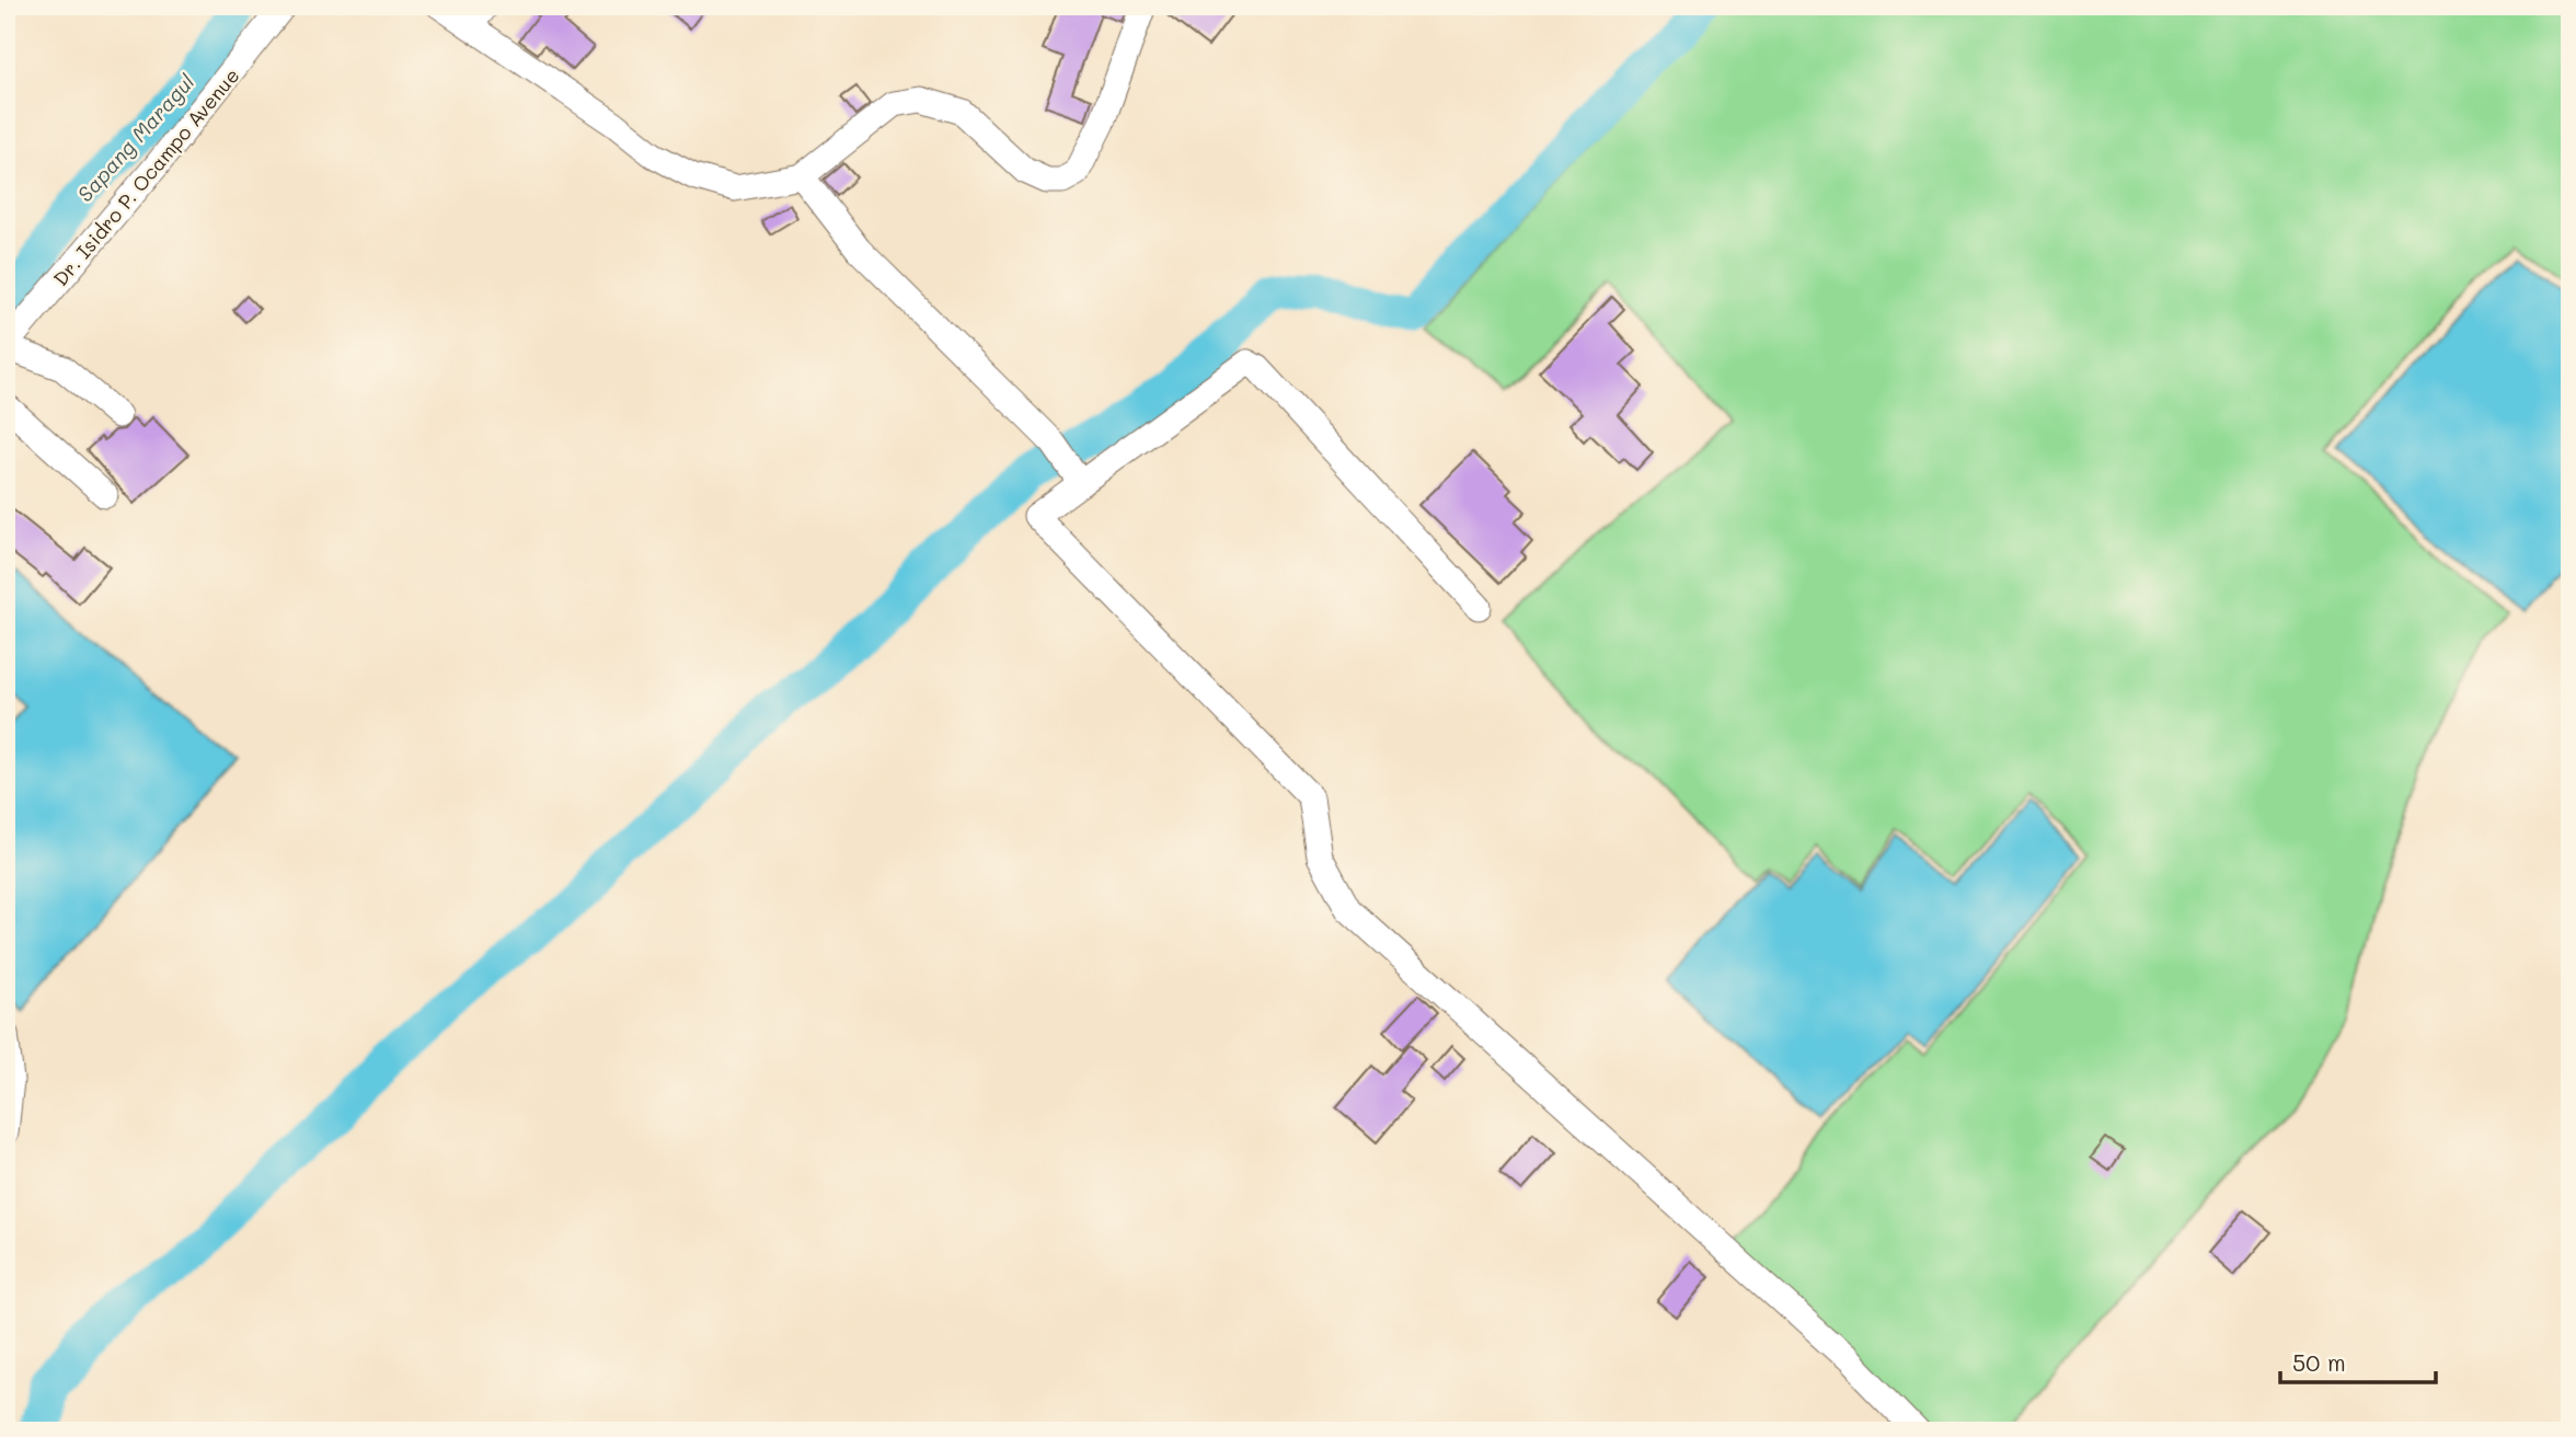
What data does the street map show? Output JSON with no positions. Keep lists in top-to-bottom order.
{
  "streets": {
    "street": ["Dr. Isidro P. Ocampo Avenue"]
  },
  "water": ["Sapang Maragul"],
  "scale_bar": "50 m"
}
